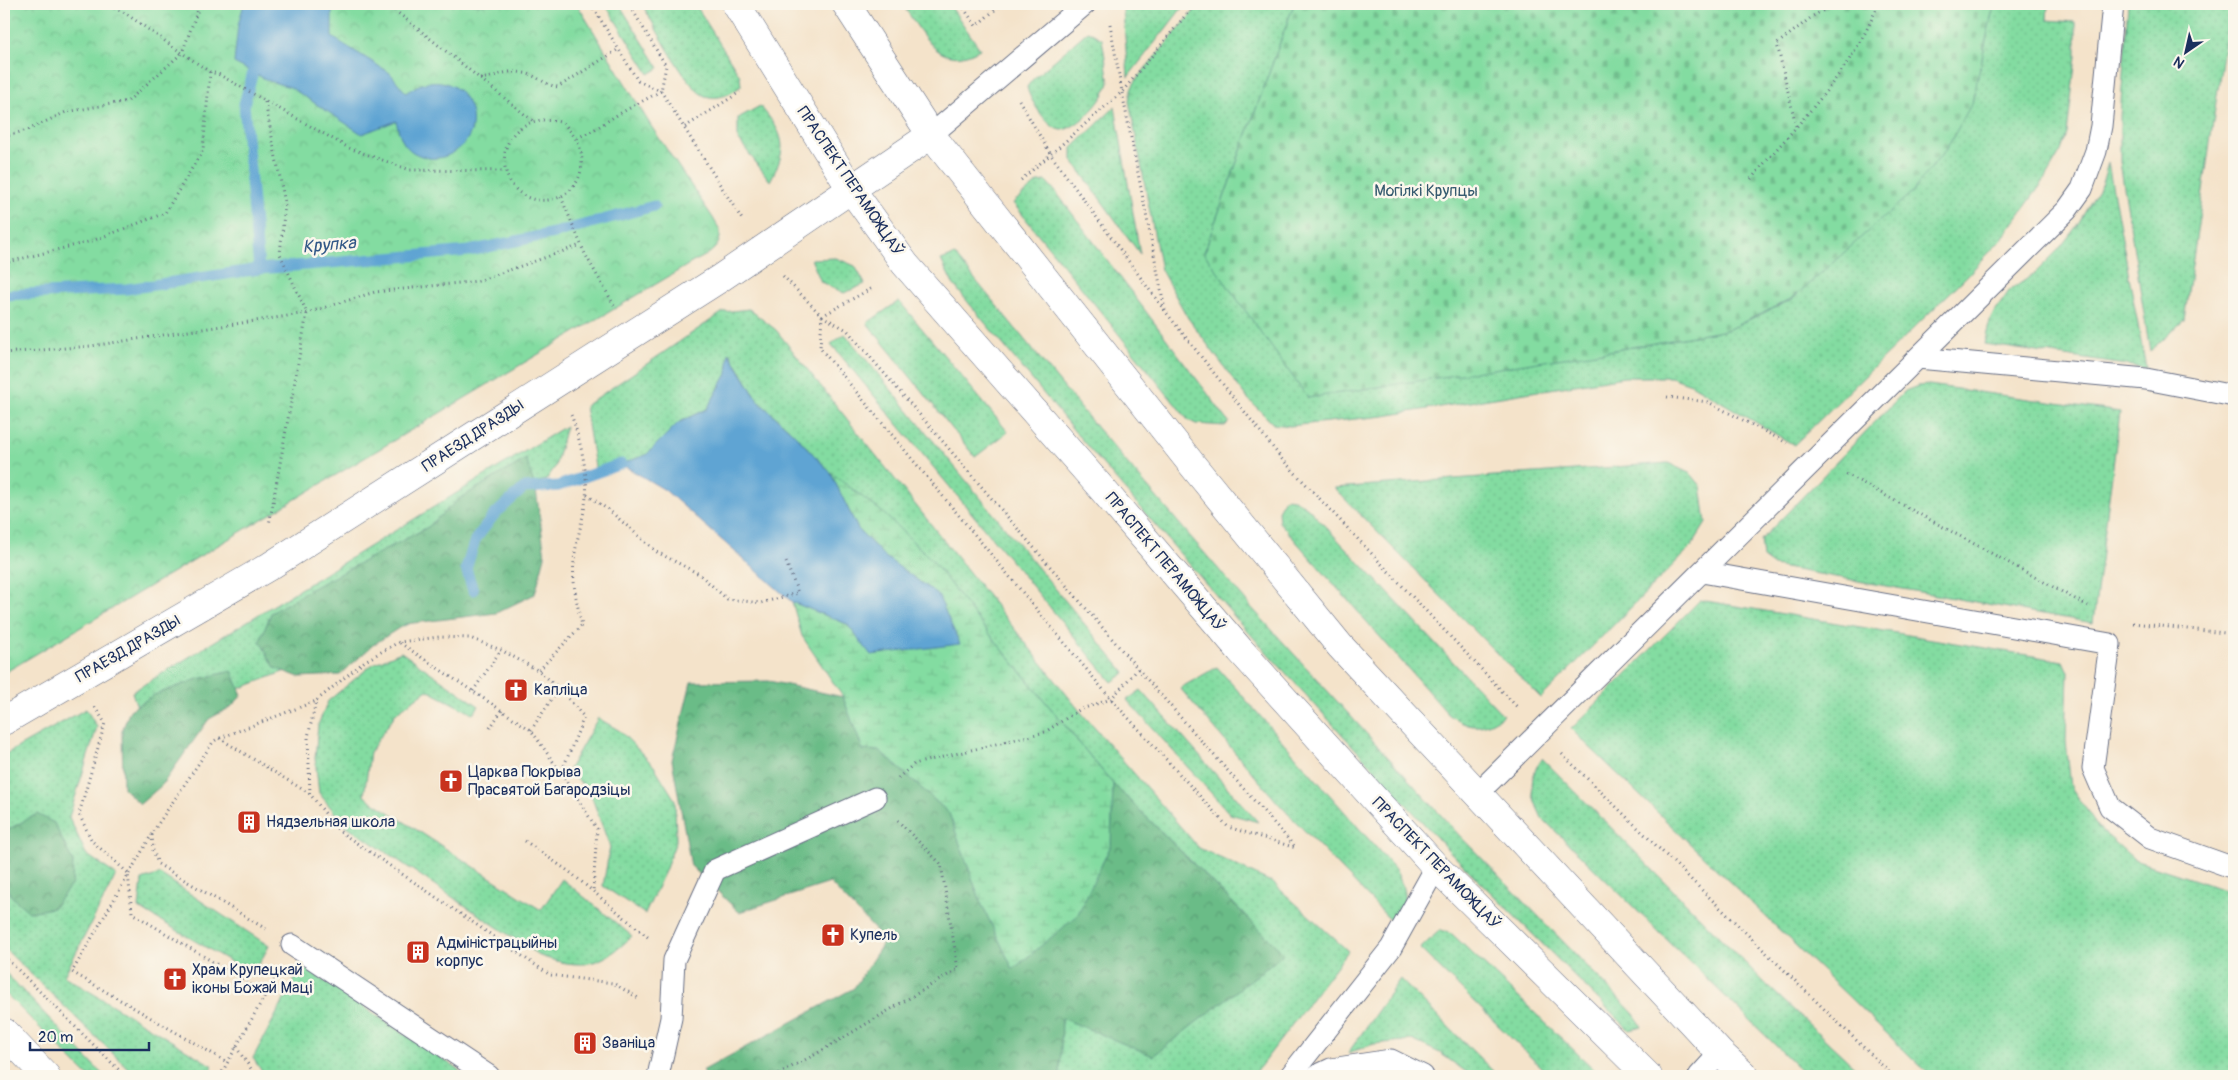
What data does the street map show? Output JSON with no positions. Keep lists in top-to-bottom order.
{
  "streets": {
    "main road": ["ПРАСПЕКТ ПЕРАМОЖЦАЎ", "ПРАЕЗД ДРАЗДЫ"]
  },
  "crossings": [
    ["ПРАСПЕКТ ПЕРАМОЖЦАЎ", "ПРАЕЗД ДРАЗДЫ"]
  ],
  "water": ["Крупка"],
  "parks": ["Могілкі Крупцы"],
  "places": {
    "church": [
      "Капліца",
      "Царква Покрыва Прасвятой Багародзіцы",
      "Купель",
      "Храм Крупецкай іконы Божай Маці"
    ],
    "building": ["Нядзельная школа", "Адміністрацыйны корпус", "Званіца"]
  },
  "scale_bar": "20 m",
  "north": "bottom left"
}
